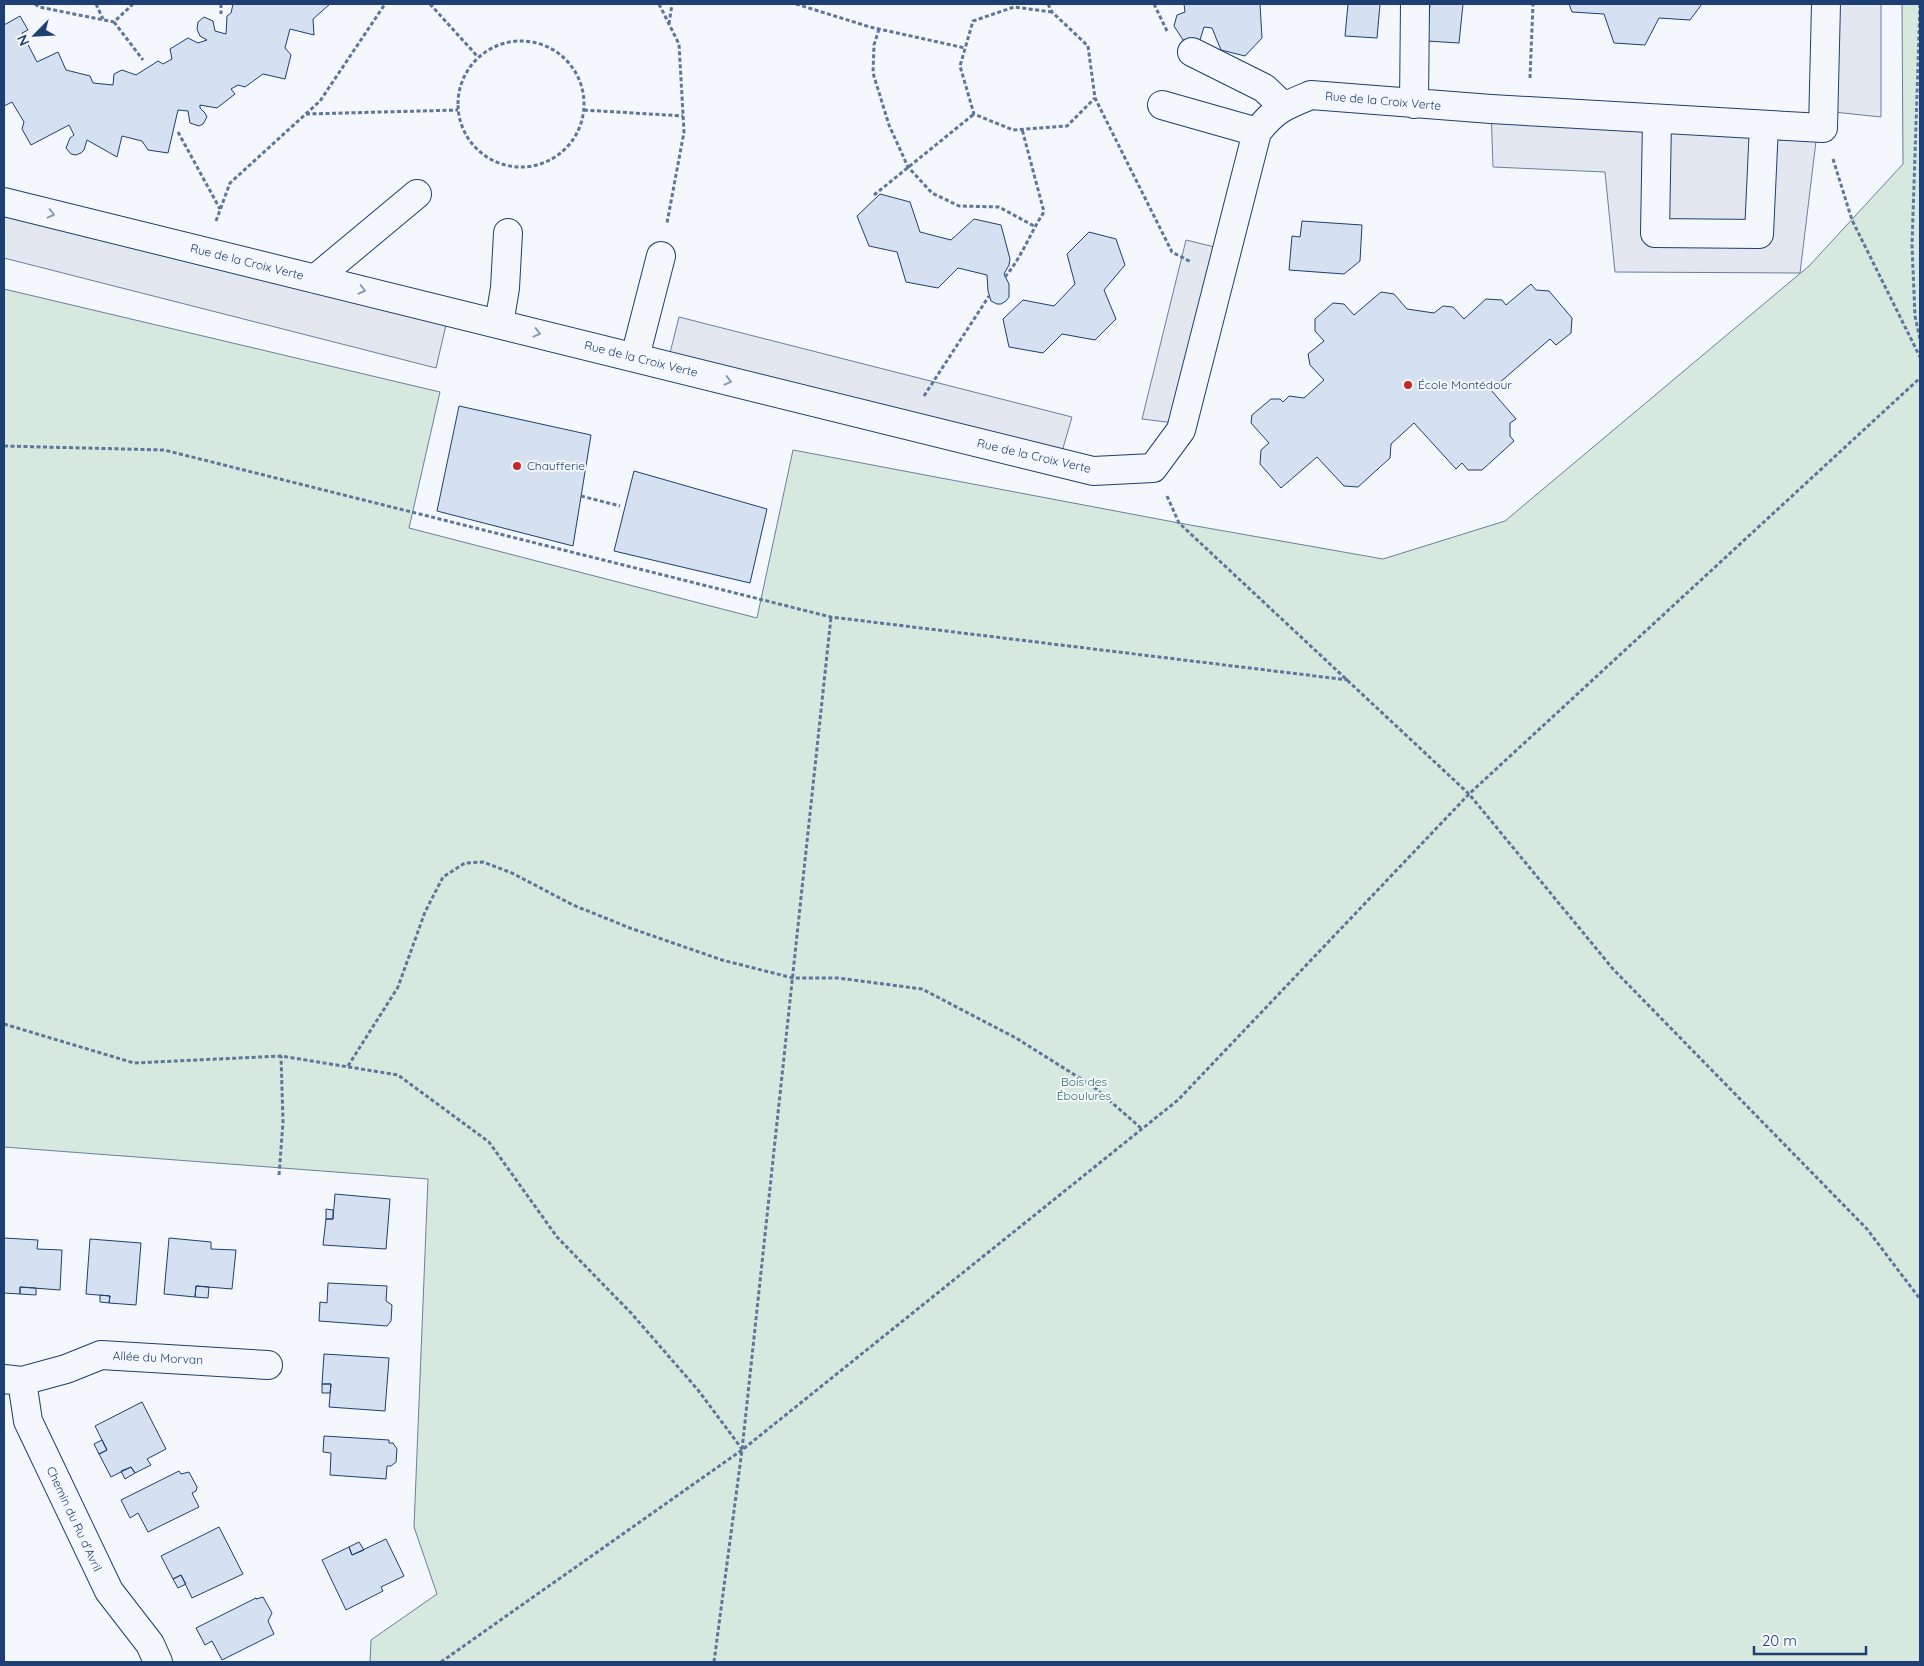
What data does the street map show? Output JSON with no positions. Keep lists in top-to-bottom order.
{
  "streets": {
    "street": ["Rue de la Croix Verte", "Allée du Morvan", "Chemin du Ru d'Avril"]
  },
  "crossings": [
    ["Allée du Morvan", "Chemin du Ru d'Avril"]
  ],
  "one_way": ["Rue de la Croix Verte"],
  "parks": ["Bois des Éboulures"],
  "places": ["École Montédour", "Chaufferie"],
  "scale_bar": "20 m",
  "north": "bottom left"
}
